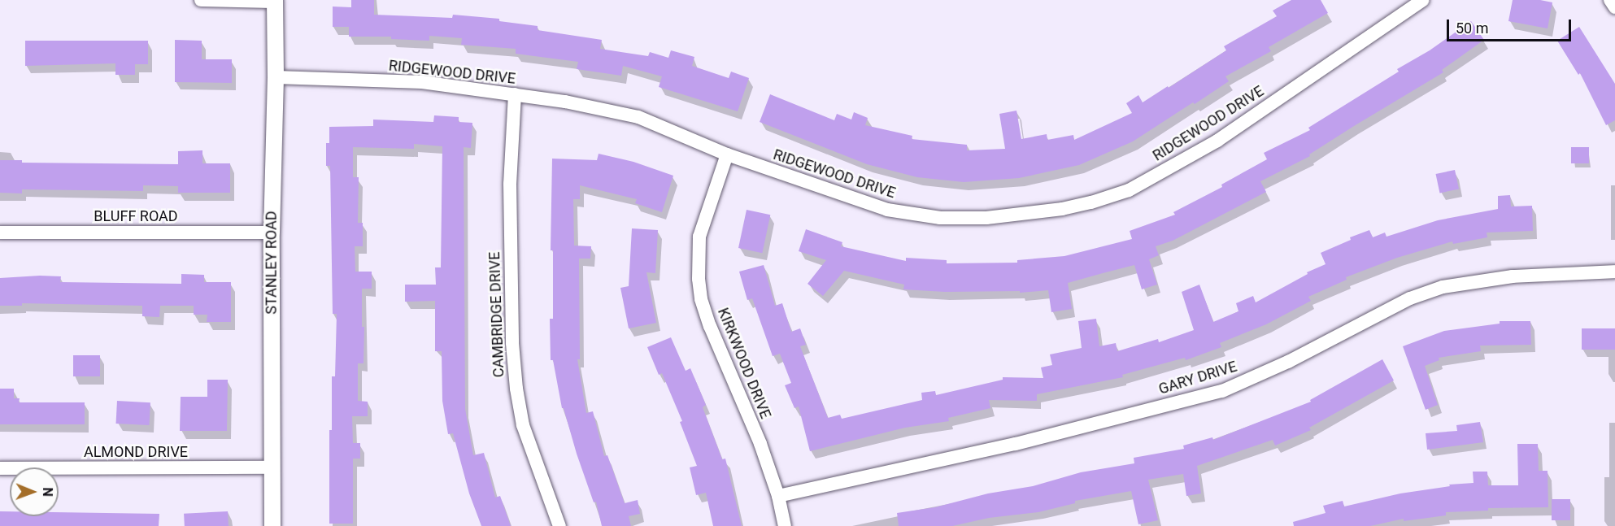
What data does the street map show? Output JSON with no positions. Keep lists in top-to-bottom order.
{
  "streets": {
    "street": [
      "RIDGEWOOD DRIVE",
      "BLUFF ROAD",
      "STANLEY ROAD",
      "CAMBRIDGE DRIVE",
      "KIRKWOOD DRIVE",
      "GARY DRIVE",
      "ALMOND DRIVE"
    ]
  },
  "crossings": [
    ["RIDGEWOOD DRIVE", "STANLEY ROAD"],
    ["RIDGEWOOD DRIVE", "CAMBRIDGE DRIVE"],
    ["RIDGEWOOD DRIVE", "KIRKWOOD DRIVE"],
    ["BLUFF ROAD", "STANLEY ROAD"],
    ["STANLEY ROAD", "ALMOND DRIVE"],
    ["KIRKWOOD DRIVE", "GARY DRIVE"]
  ],
  "scale_bar": "50 m",
  "north": "right"
}
